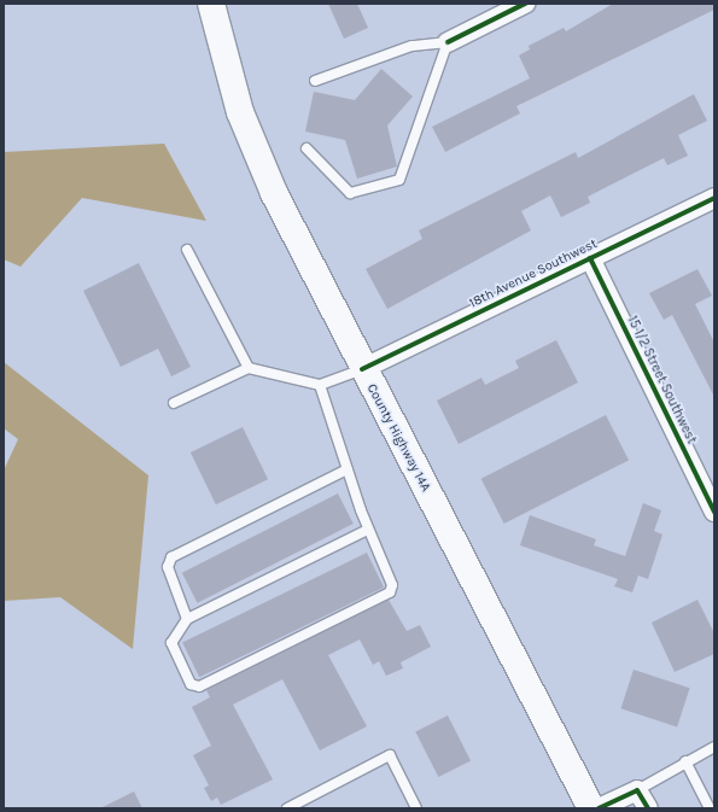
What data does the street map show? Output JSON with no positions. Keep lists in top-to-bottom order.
{
  "streets": {
    "main road": ["County Highway 14A"],
    "street": ["18th Avenue Southwest", "15 1/2 Street Southwest"]
  },
  "crossings": [
    ["18th Avenue Southwest", "15 1/2 Street Southwest"],
    ["18th Avenue Southwest", "County Highway 14A"]
  ]
}
